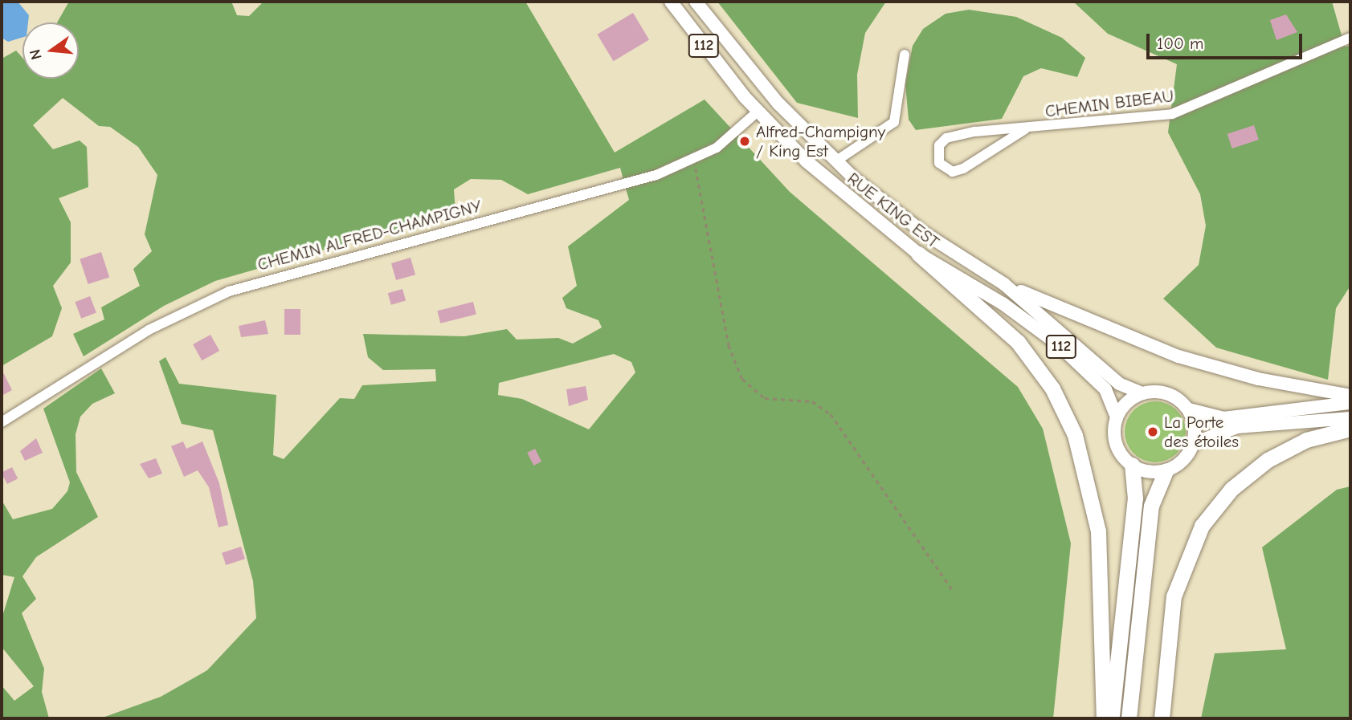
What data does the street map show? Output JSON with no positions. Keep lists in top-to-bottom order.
{
  "streets": {
    "main road": ["112", "RUE KING EST"],
    "street": ["CHEMIN BIBEAU", "CHEMIN ALFRED-CHAMPIGNY"]
  },
  "crossings": [
    ["112", "RUE KING EST"],
    ["RUE KING EST", "CHEMIN ALFRED-CHAMPIGNY"]
  ],
  "places": ["Alfred-Champigny / King Est", "La Porte des étoiles"],
  "scale_bar": "100 m",
  "north": "left"
}
